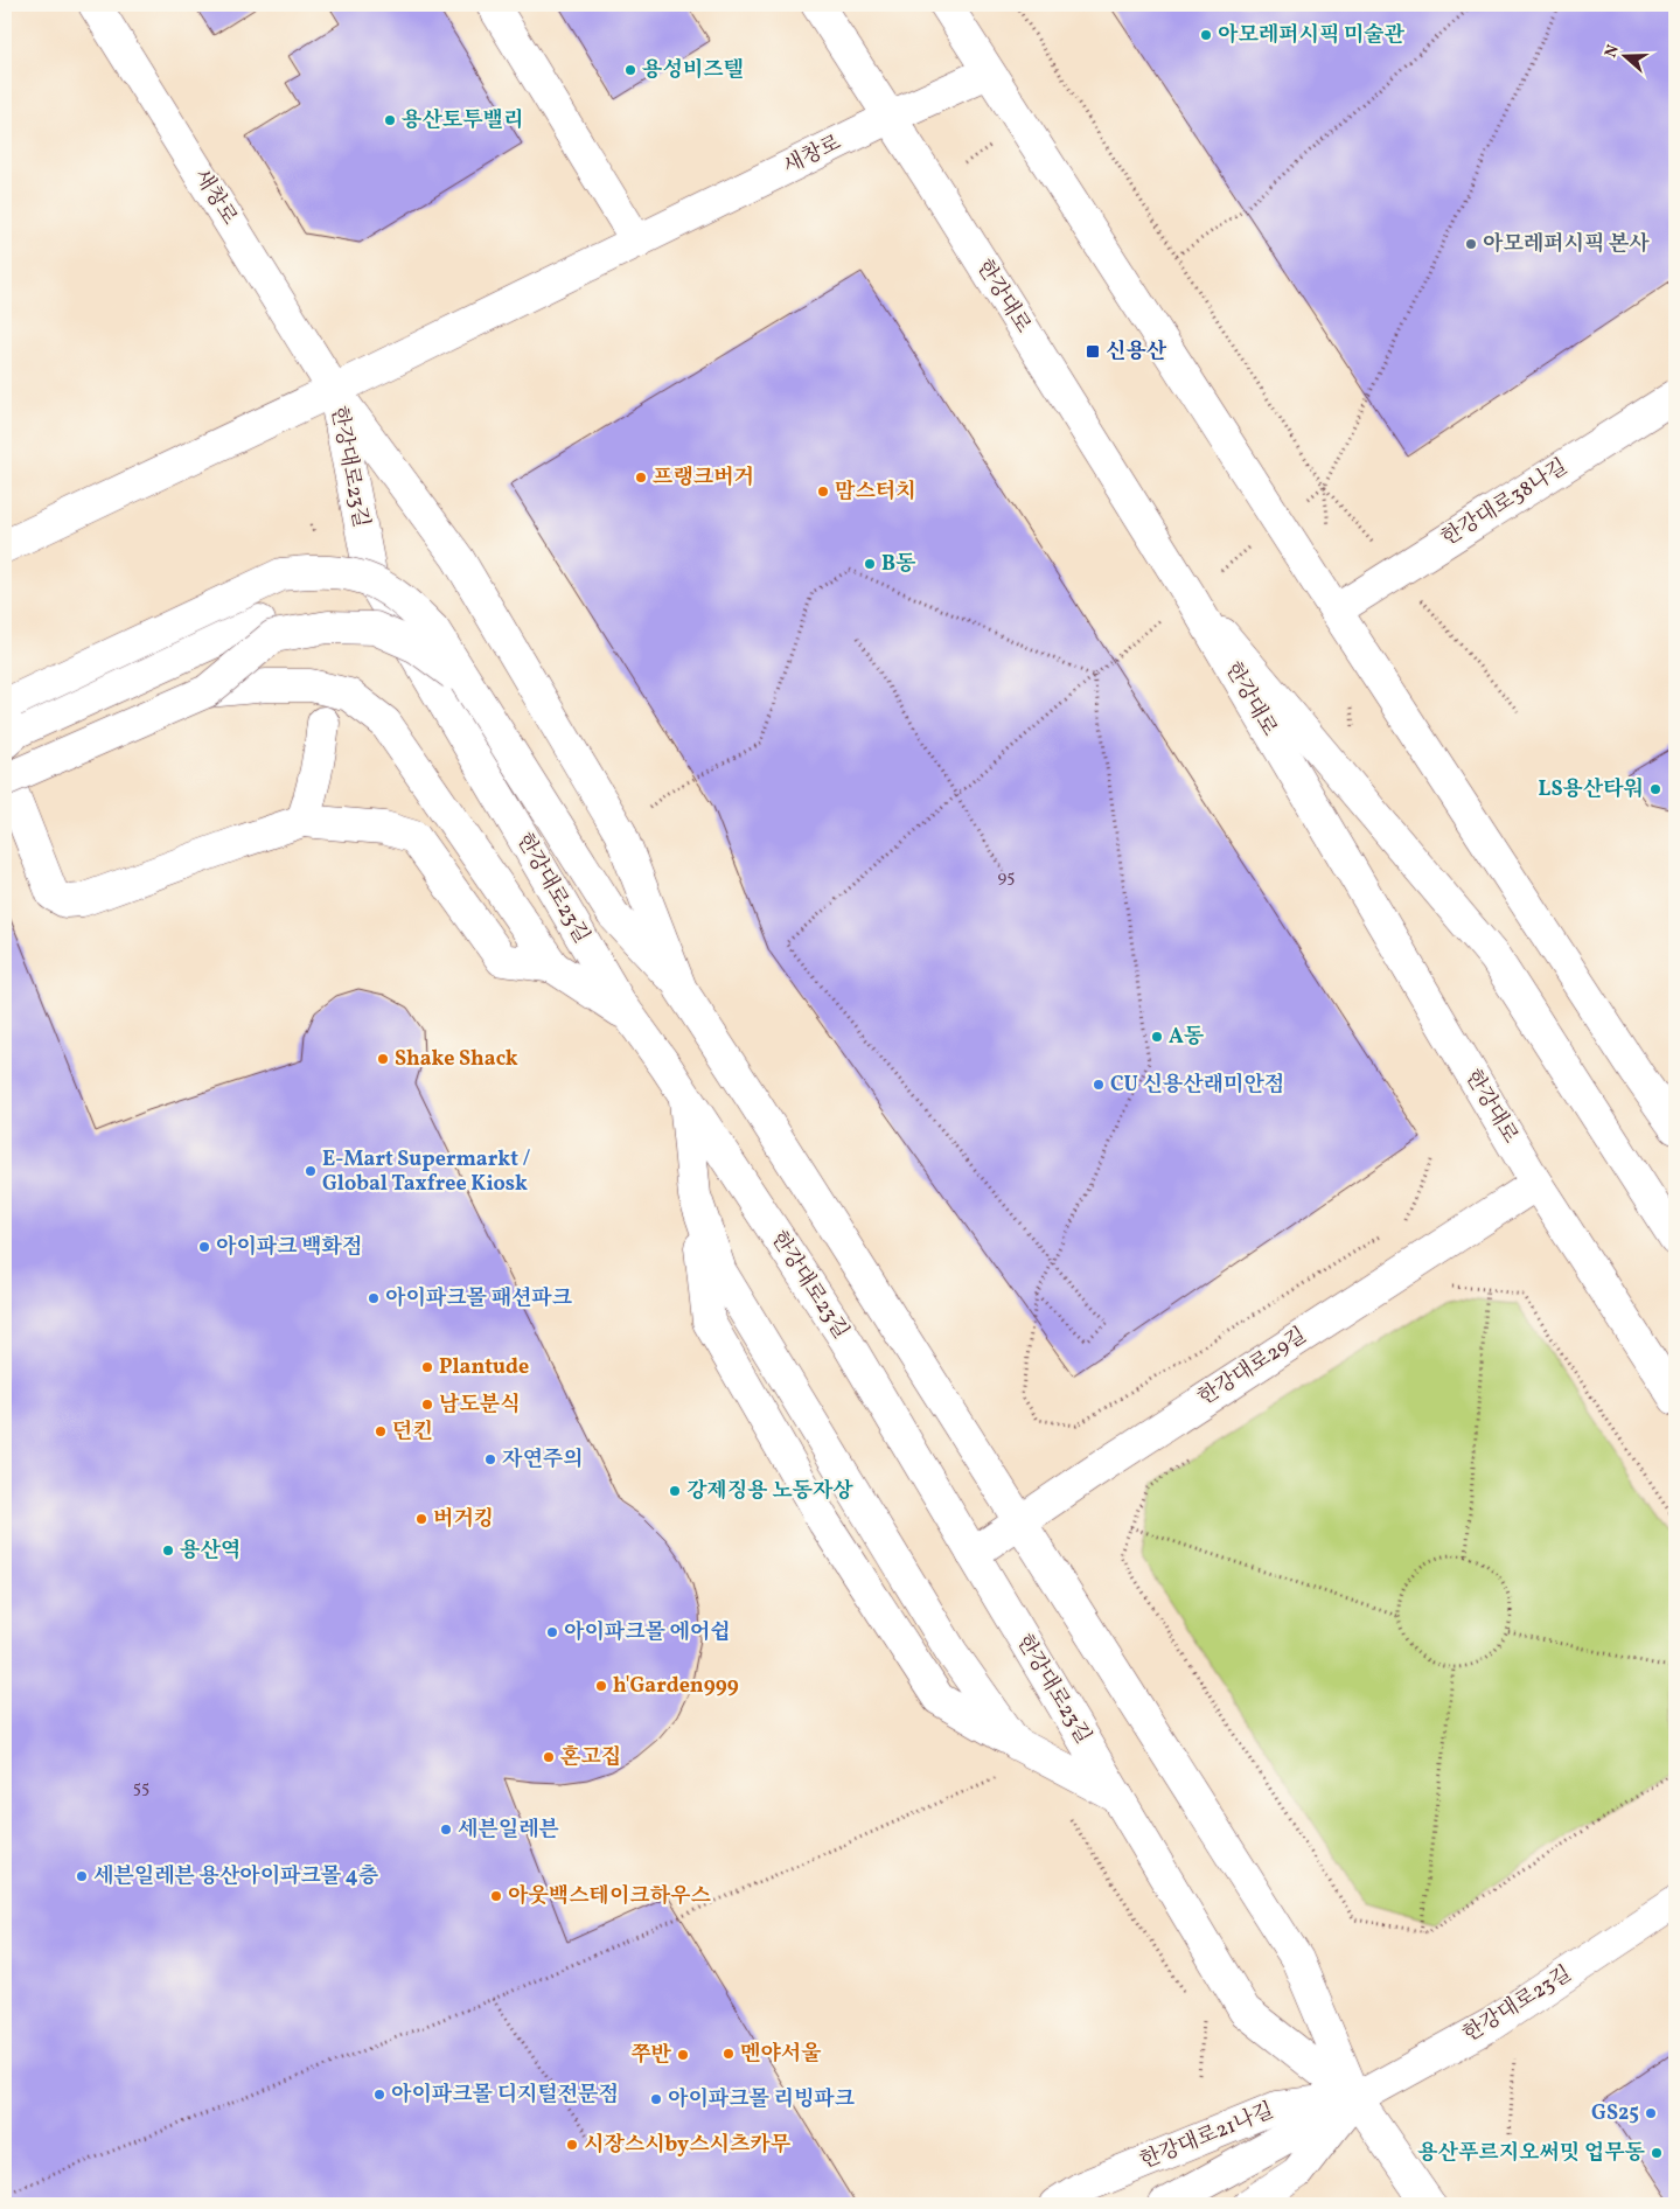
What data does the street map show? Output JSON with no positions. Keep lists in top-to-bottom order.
{
  "streets": {
    "street": [
      "새창로",
      "한강대로",
      "한강대로23길",
      "한강대로38나길",
      "한강대로29길",
      "한강대로21나길"
    ]
  },
  "crossings": [
    ["새창로", "한강대로"],
    ["새창로", "한강대로23길"],
    ["한강대로", "한강대로29길"],
    ["한강대로23길", "한강대로29길"],
    ["한강대로23길", "한강대로21나길"]
  ],
  "places": {
    "other": [
      "아모레퍼시픽 미술관",
      "용성비즈텔",
      "용산토투밸리",
      "아모레퍼시픽 본사",
      "프랭크버거",
      "맘스터치",
      "B동",
      "LS용산타워",
      "A동",
      "Shake Shack",
      "CU 신용산래미안점",
      "E-Mart Supermarkt / Global Taxfree Kiosk",
      "아이파크 백화점",
      "아이파크몰 패션파크",
      "Plantude",
      "남도분식",
      "던킨",
      "자연주의",
      "강제징용 노동자상",
      "버거킹",
      "용산역",
      "아이파크몰 에어쉽",
      "h'Garden999",
      "혼고집",
      "세븐일레븐",
      "세븐일레븐 용산아이파크몰 4층",
      "아웃백스테이크하우스",
      "멘야서울",
      "쭈반",
      "아이파크몰 디지털전문점",
      "아이파크몰 리빙파크",
      "GS25",
      "시장스시by스시츠카무",
      "용산푸르지오써밋 업무동"
    ],
    "transit": ["신용산"]
  },
  "house_numbers": ["95", "55"],
  "north": "left"
}
